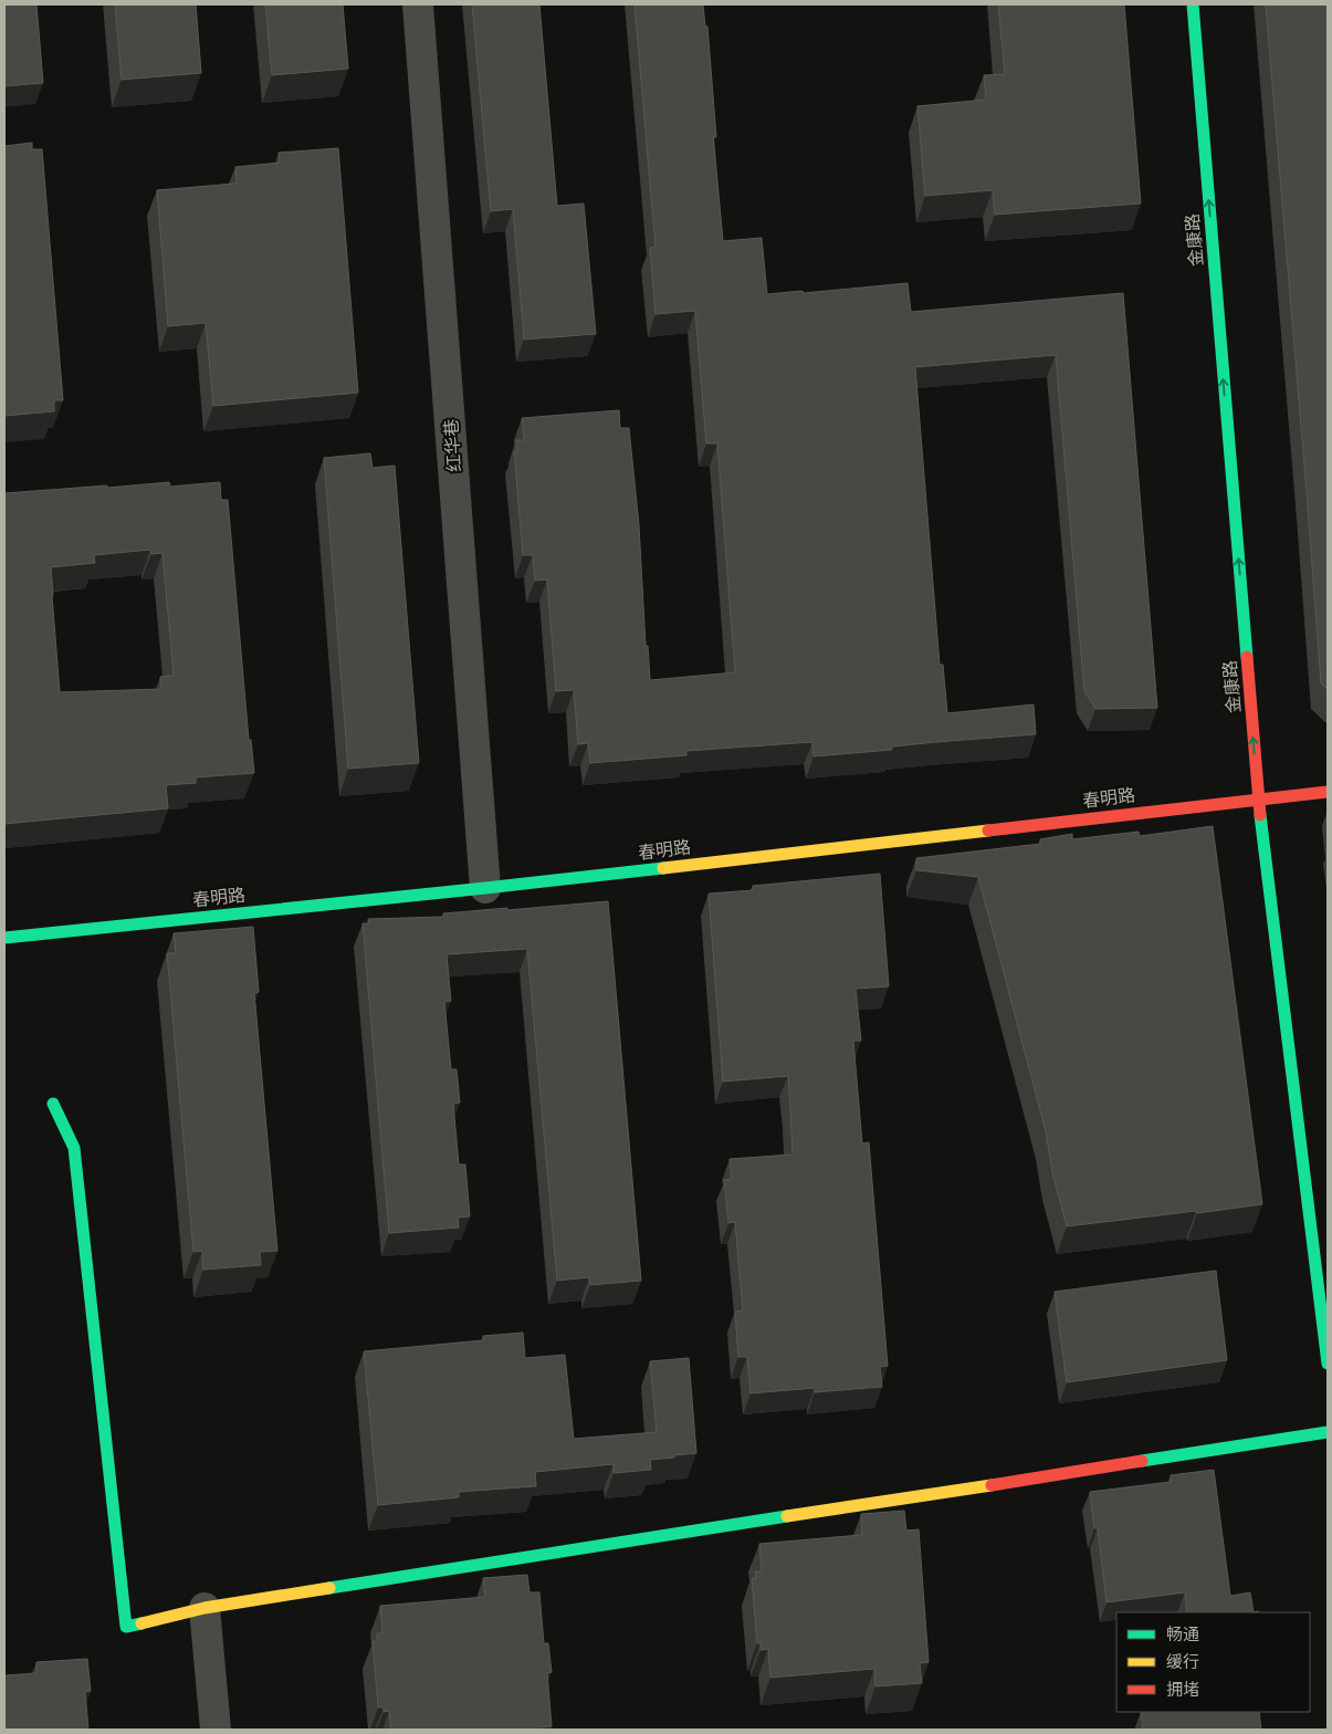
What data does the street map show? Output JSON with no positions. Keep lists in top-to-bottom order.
{
  "streets": {
    "street": ["金康路", "红华巷", "春明路"]
  },
  "crossings": [
    ["金康路", "春明路"],
    ["红华巷", "春明路"]
  ],
  "one_way": ["金康路"],
  "legend": ["畅通", "缓行", "拥堵"]
}
